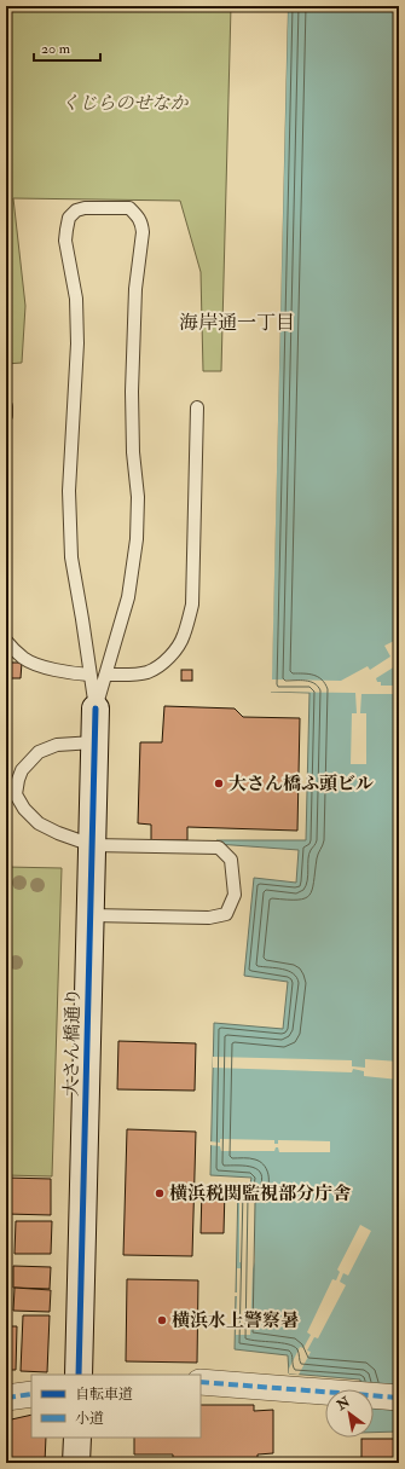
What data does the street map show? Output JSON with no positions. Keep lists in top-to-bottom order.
{
  "streets": {
    "street": ["大さん橋通り"]
  },
  "districts": ["海岸通一丁目"],
  "parks": ["くじらのせなか"],
  "places": ["大さん橋ふ頭ビル", "横浜税関監視部分庁舎", "横浜水上警察暑"],
  "legend": ["自転車道", "小道"],
  "scale_bar": "20 m",
  "north": "top left"
}
